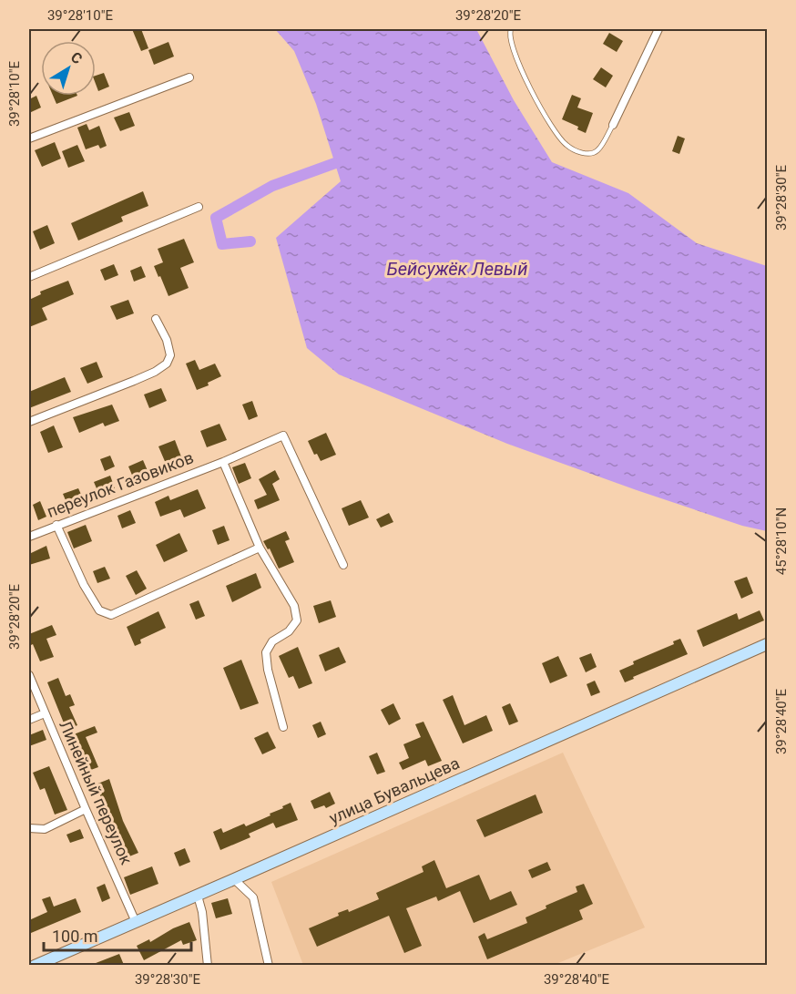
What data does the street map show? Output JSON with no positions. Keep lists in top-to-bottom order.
{
  "streets": {
    "street": ["переулок Газовиков", "улица Бувальцева", "Линейный переулок"]
  },
  "crossings": [
    ["улица Бувальцева", "Линейный переулок"]
  ],
  "water": ["Бейсужёк Левый"],
  "scale_bar": "100 m",
  "north": "top right",
  "coordinates": [
    "39°28'10\"E",
    "39°28'20\"E",
    "39°28'30\"E",
    "45°28'10\"N",
    "39°28'40\"E"
  ]
}
